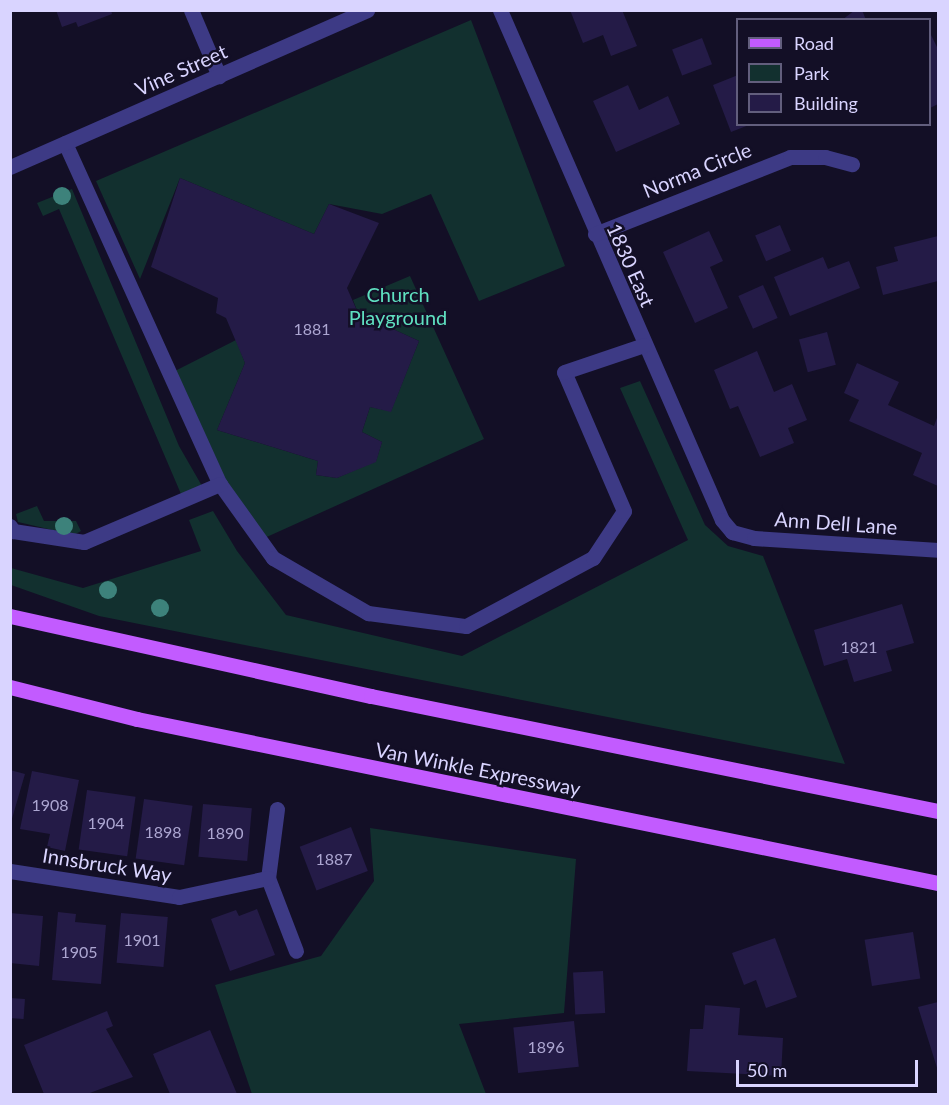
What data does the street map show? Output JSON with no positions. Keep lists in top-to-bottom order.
{
  "streets": {
    "main road": ["Van Winkle Expressway"],
    "street": [
      "Vine Street",
      "Norma Circle",
      "1830 East",
      "Ann Dell Lane",
      "Innsbruck Way"
    ]
  },
  "crossings": [
    ["Norma Circle", "1830 East"],
    ["1830 East", "Ann Dell Lane"]
  ],
  "parks": ["Church Playground"],
  "house_numbers": [
    "1881",
    "1821",
    "1908",
    "1904",
    "1898",
    "1890",
    "1887",
    "1901",
    "1905",
    "1896"
  ],
  "legend": ["Road", "Park", "Building"],
  "scale_bar": "50 m"
}
